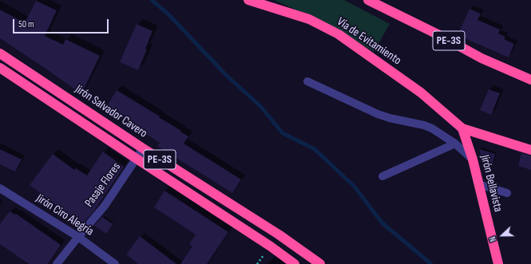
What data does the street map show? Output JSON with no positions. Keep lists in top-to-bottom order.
{
  "streets": {
    "highway": [
      "PE-3S",
      "Vía de Evitamiento",
      "Jirón Salvador Cavero",
      "Jirón Bellavista"
    ],
    "street": ["Pasaje Flores", "Jirón Ciro Alegría"]
  },
  "crossings": [
    ["PE-3S", "Pasaje Flores"],
    ["Vía de Evitamiento", "Jirón Bellavista"],
    ["Jirón Salvador Cavero", "Pasaje Flores"],
    ["Pasaje Flores", "Jirón Ciro Alegría"]
  ],
  "scale_bar": "50 m",
  "north": "left"
}
